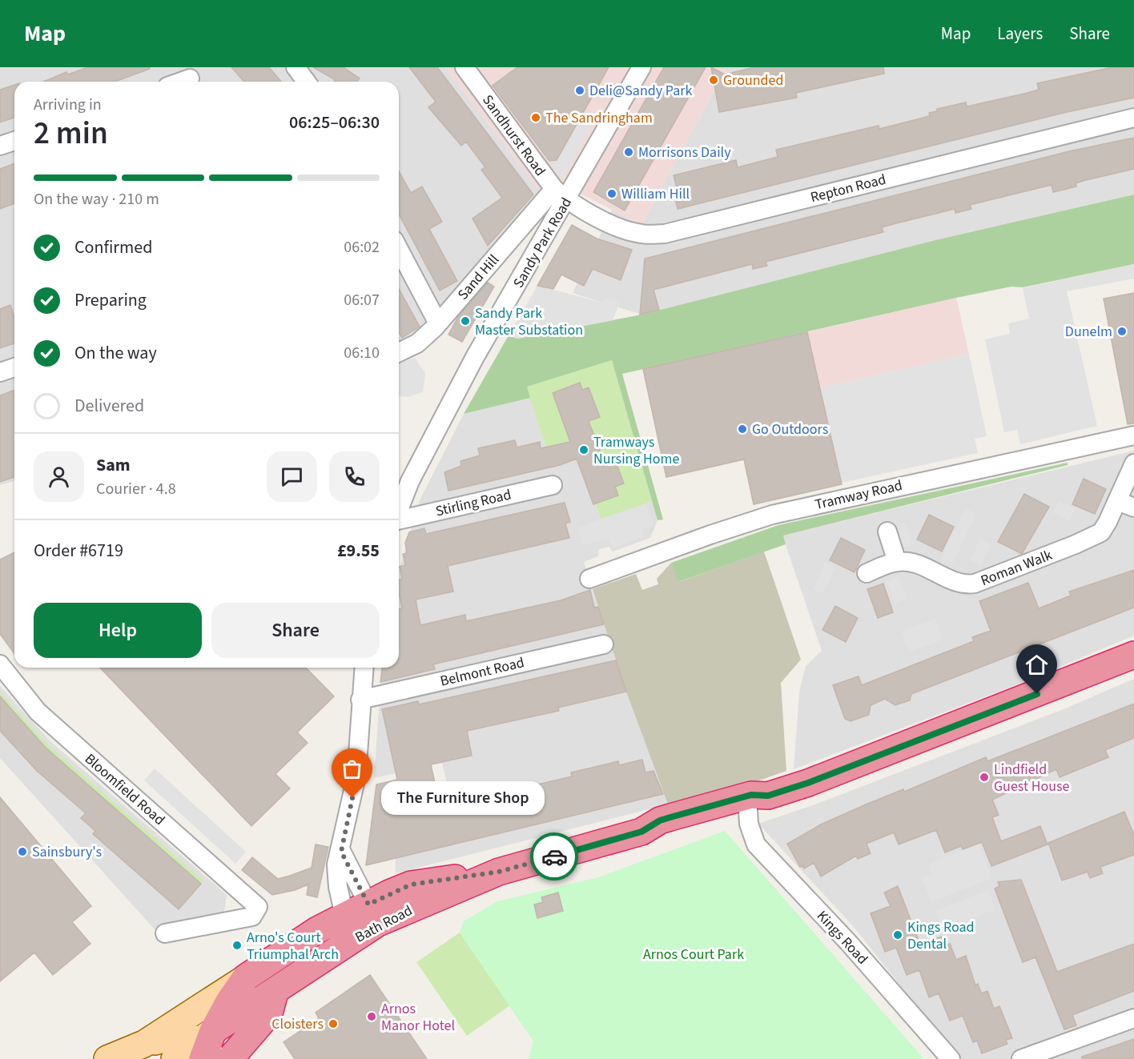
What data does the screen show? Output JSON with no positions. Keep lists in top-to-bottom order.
{
  "streets": {
    "highway": ["Bath Road"],
    "street": [
      "Sandhurst Road",
      "Repton Road",
      "Sandy Park Road",
      "Sand Hill",
      "Tramway Road",
      "Stirling Road",
      "Roman Walk",
      "Belmont Road",
      "Bloomfield Road",
      "Kings Road"
    ]
  },
  "crossings": [
    ["Sandhurst Road", "Repton Road"],
    ["Sandhurst Road", "Sandy Park Road"],
    ["Sandhurst Road", "Sand Hill"],
    ["Repton Road", "Sandy Park Road"],
    ["Repton Road", "Sand Hill"],
    ["Sandy Park Road", "Sand Hill"],
    ["Bath Road", "Kings Road"]
  ],
  "parks": ["Arnos Court Park"],
  "places": [
    "Grounded",
    "Deli@Sandy Park",
    "The Sandringham",
    "Morrisons Daily",
    "William Hill",
    "Sandy Park Master Substation",
    "Dunelm",
    "Go Outdoors",
    "Tramways Nursing Home",
    "Lindfield Guest House",
    "The Furniture Shop",
    "Sainsbury's",
    "Kings Road Dental",
    "Arno's Court Triumphal Arch",
    "Arnos Manor Hotel",
    "Cloisters"
  ],
  "page": {
    "header": "Map",
    "nav": ["Map", "Layers", "Share"],
    "heading": ["2 min", "Arriving in", "06:25–06:30"],
    "panel": [
      "Sam",
      "Courier · 4.8",
      "Order #6719",
      "£9.55"
    ],
    "bar": "On the way · 210 m",
    "list": [
      ["Confirmed", "06:02"],
      ["Preparing", "06:07"],
      ["On the way", "06:10"],
      "Delivered"
    ],
    "buttons": ["Help", "Share"],
    "bubble": "The Furniture Shop"
  }
}
